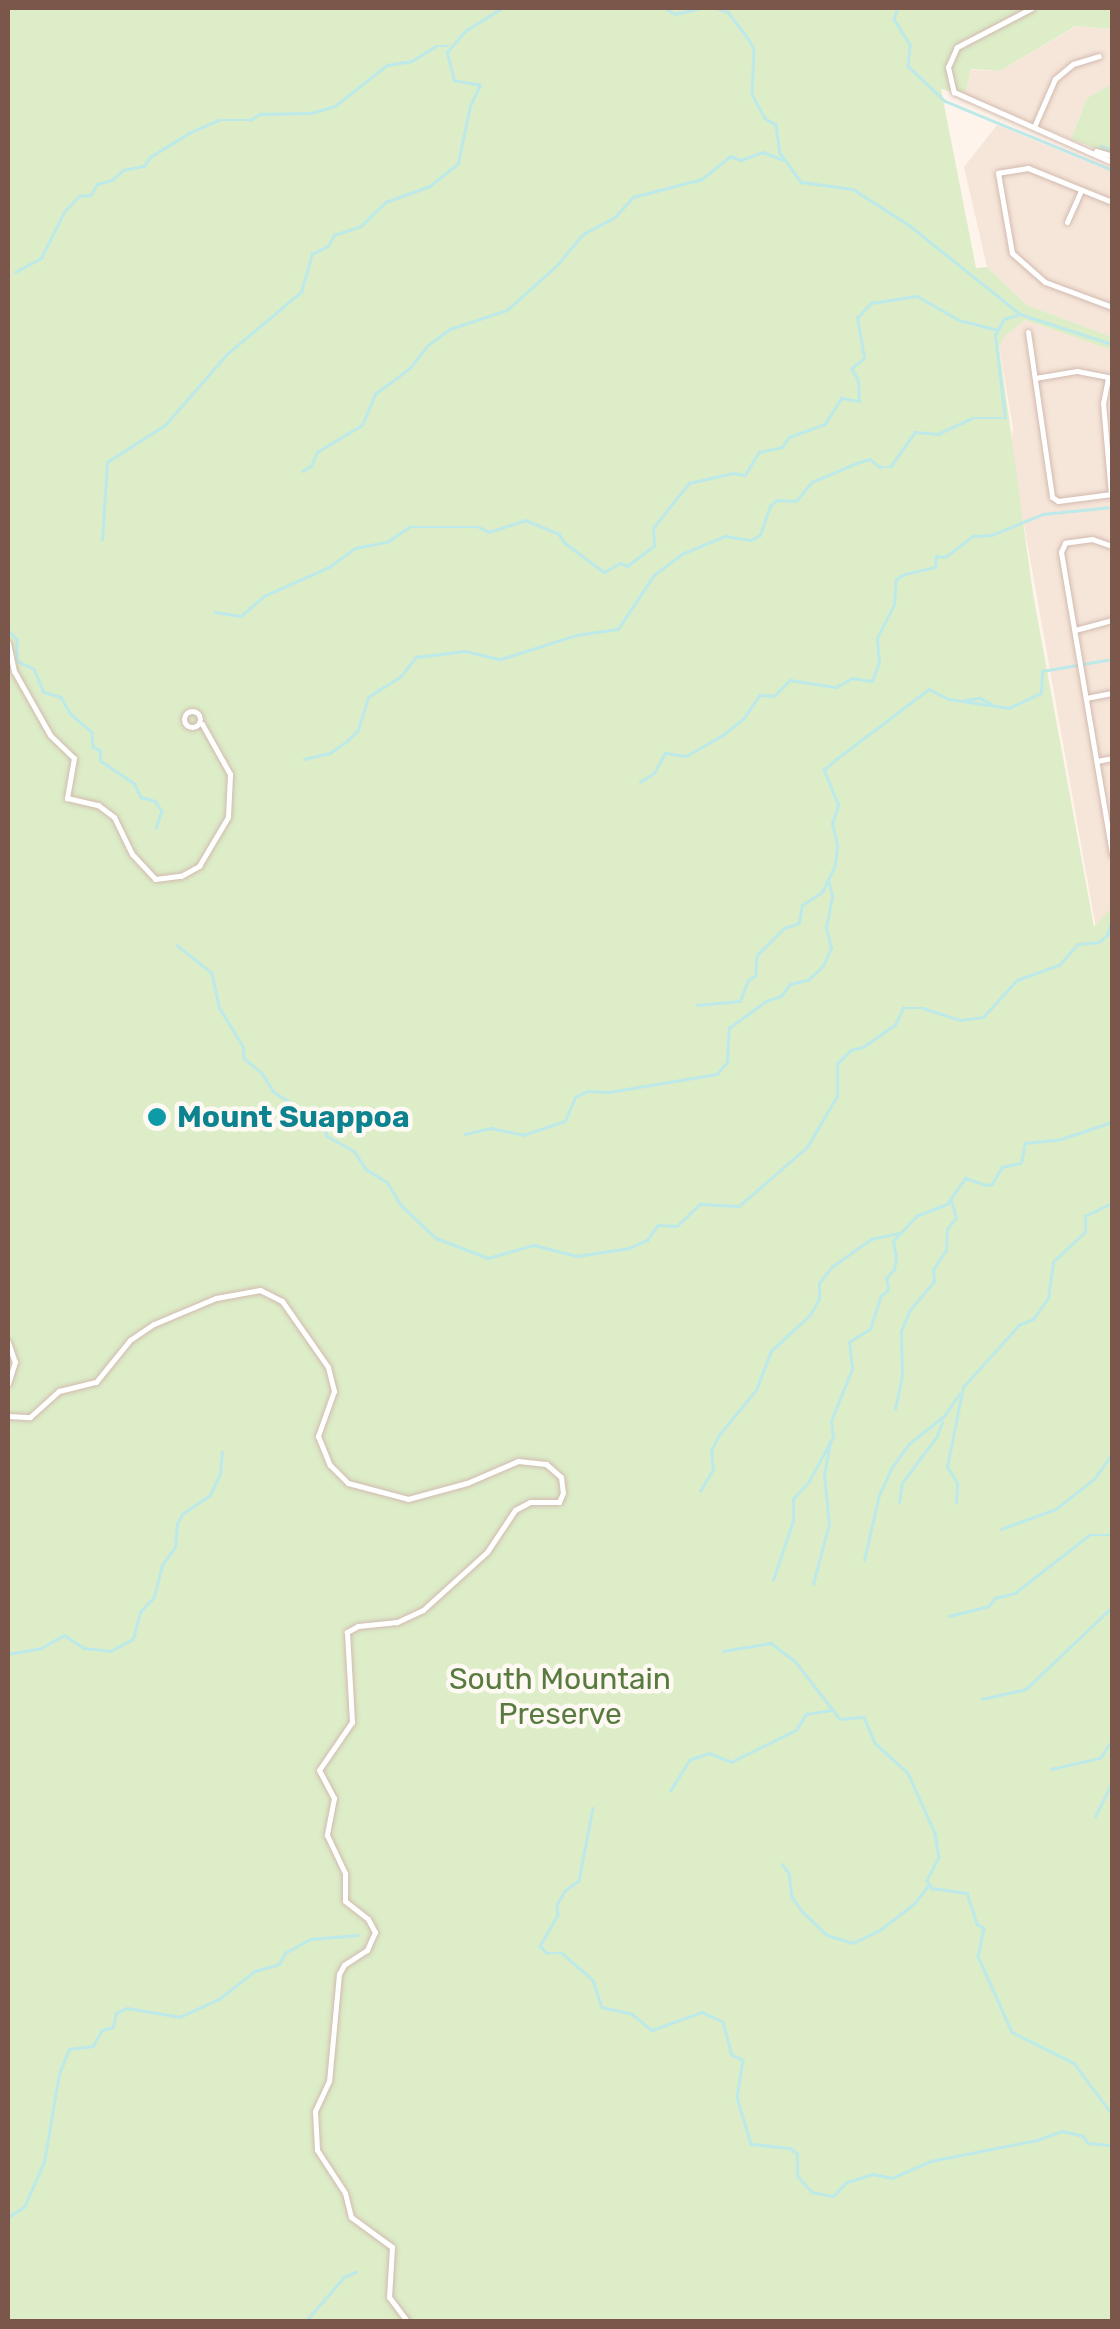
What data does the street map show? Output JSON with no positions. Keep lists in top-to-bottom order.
{
  "parks": ["South Mountain Preserve"],
  "places": ["Mount Suappoa"]
}
